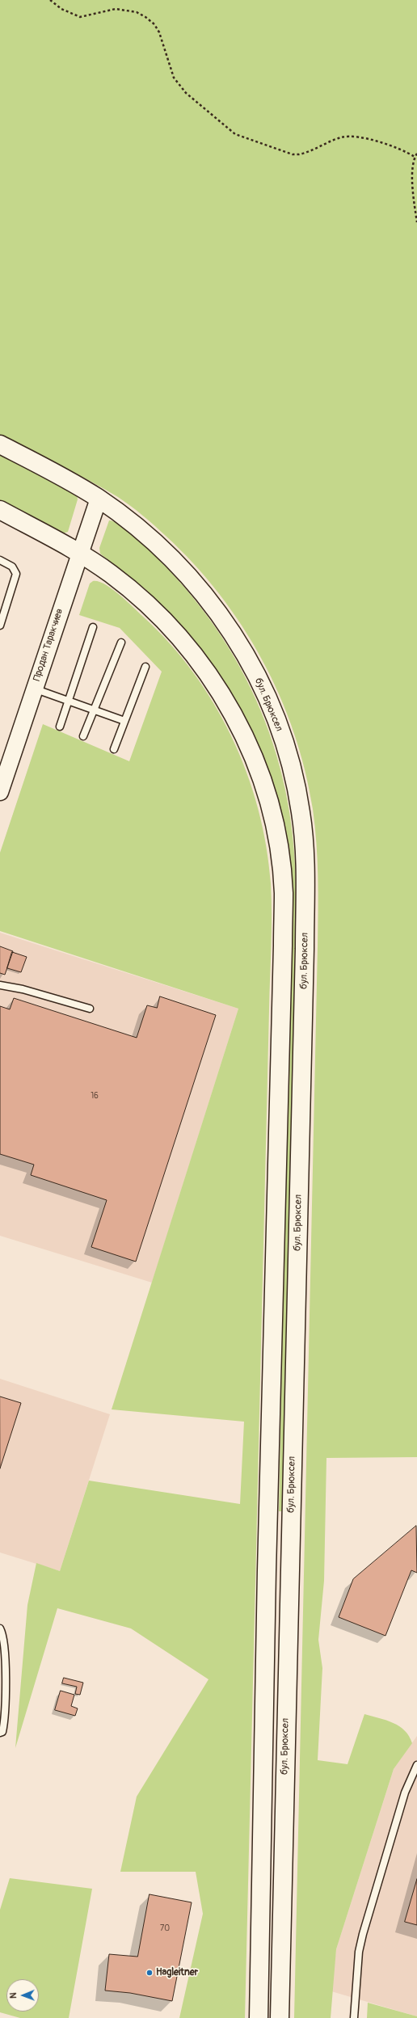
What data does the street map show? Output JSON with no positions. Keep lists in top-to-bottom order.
{
  "streets": {
    "main road": ["бул. Брюксел"],
    "street": ["Продан Таракчиев"]
  },
  "crossings": [
    ["Продан Таракчиев", "бул. Брюксел"]
  ],
  "places": ["Hagleitner"],
  "house_numbers": ["16", "70"],
  "north": "left"
}
